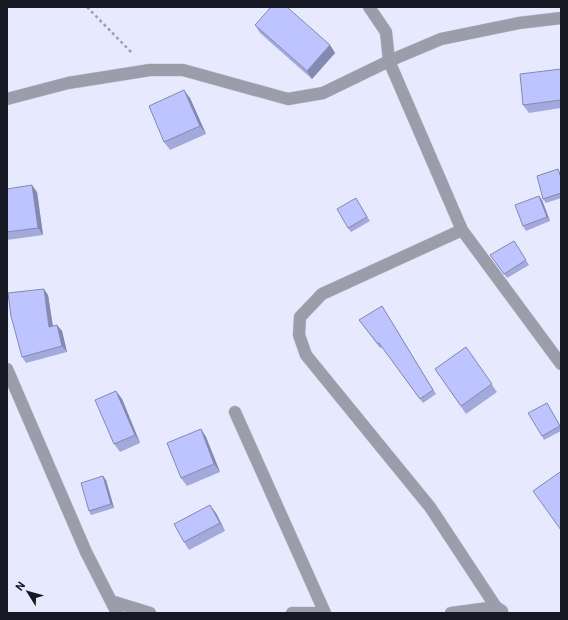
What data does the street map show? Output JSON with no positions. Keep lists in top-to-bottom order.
{
  "north": "top left"
}
